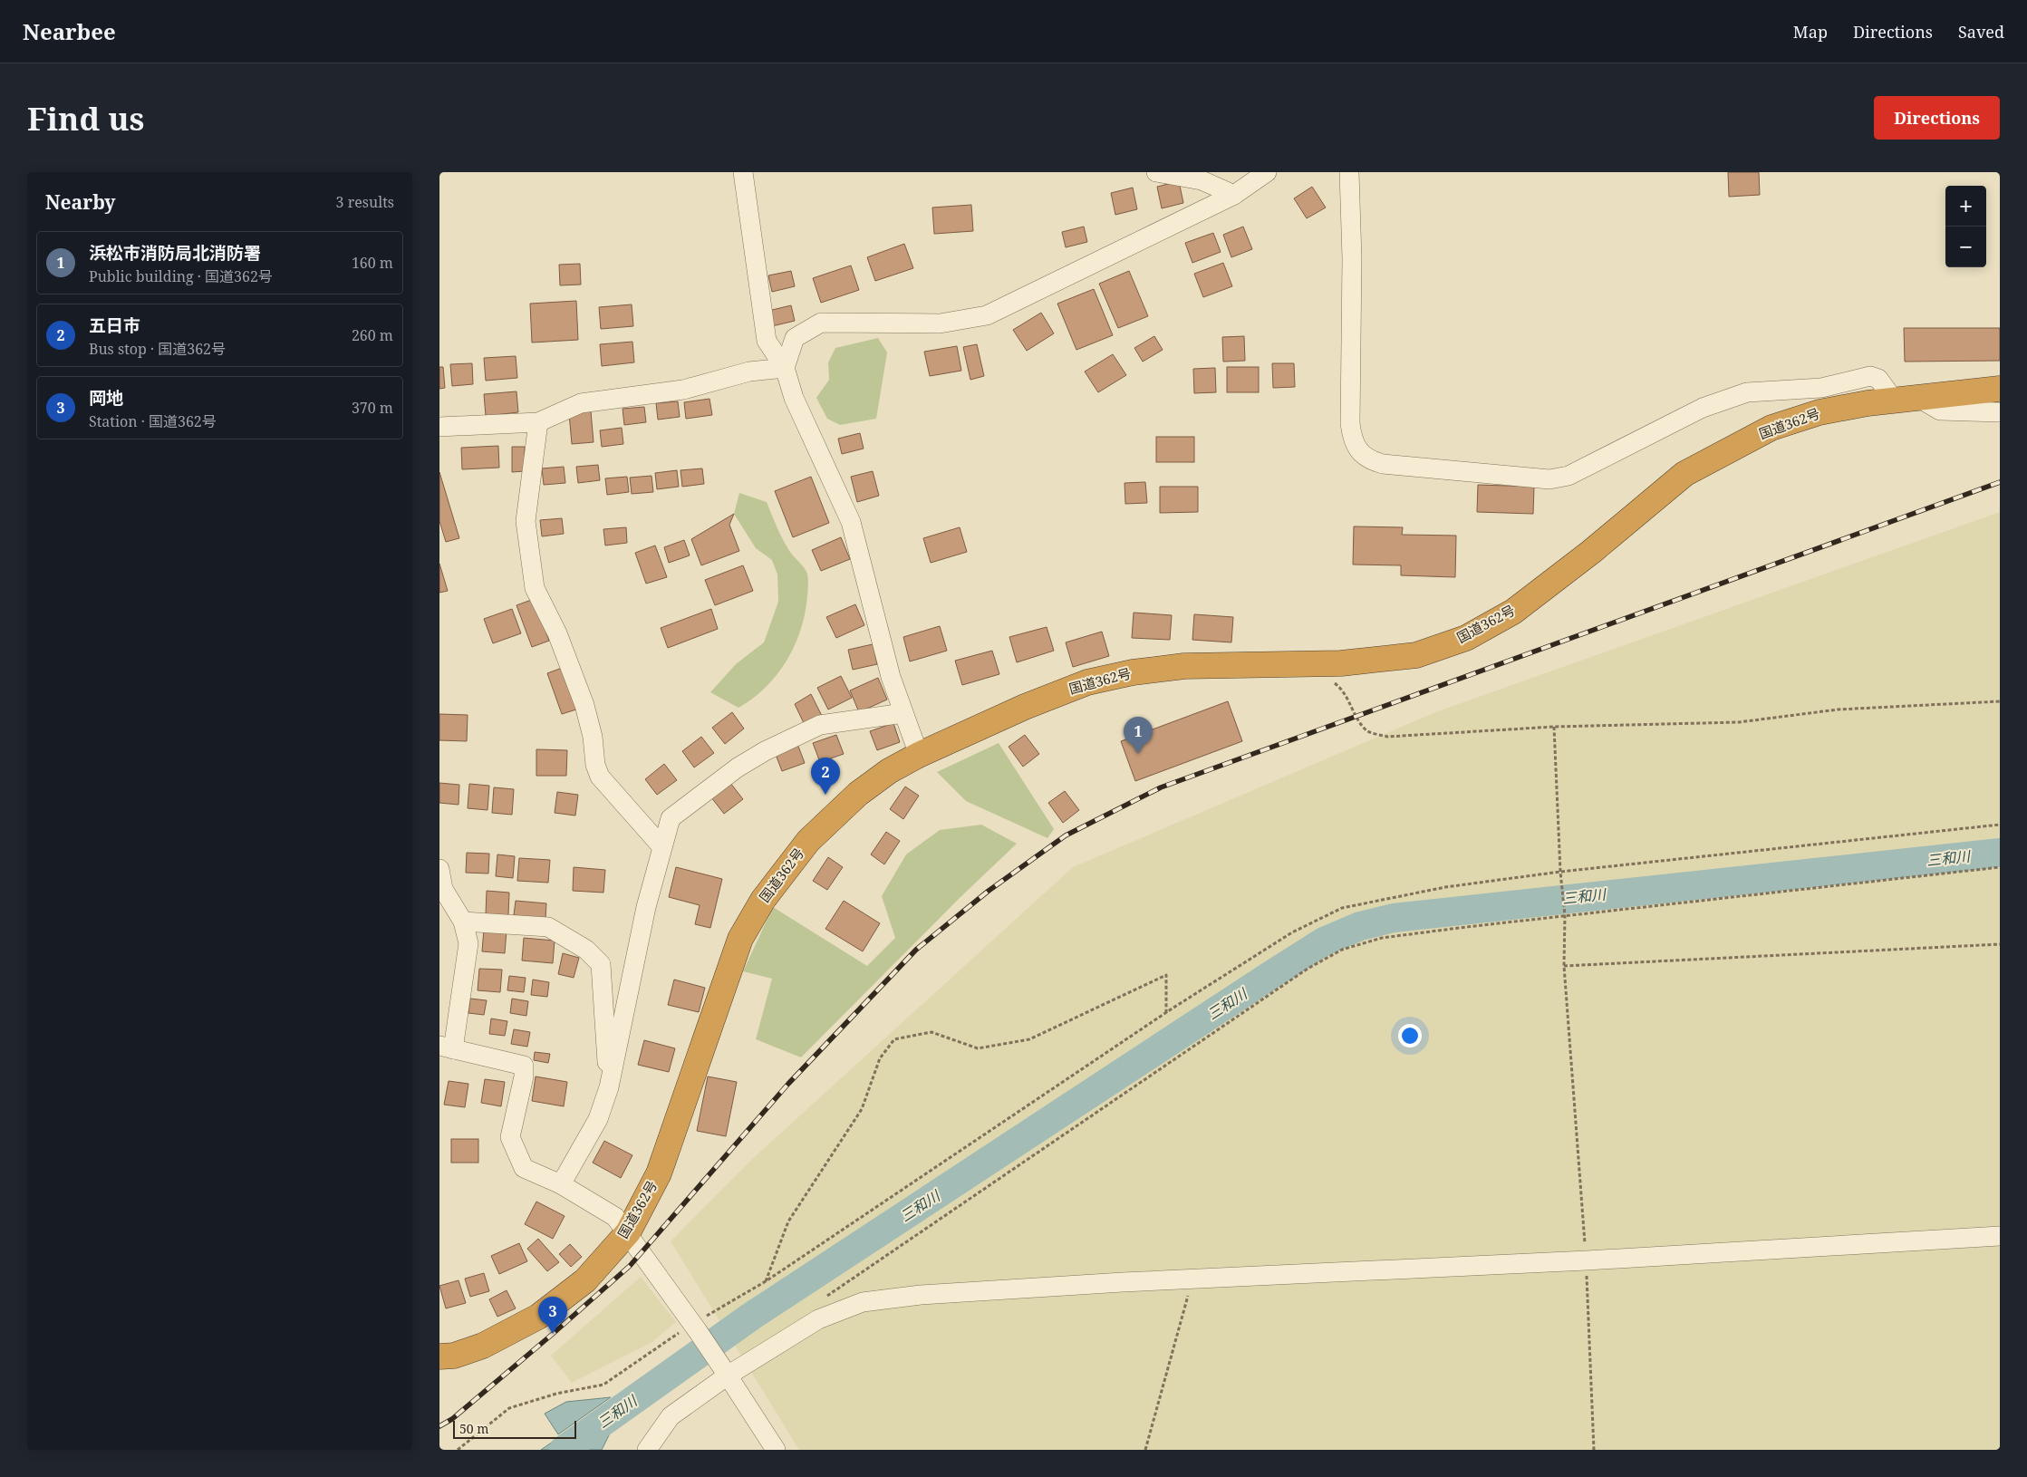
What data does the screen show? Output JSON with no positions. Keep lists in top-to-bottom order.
{
  "streets": {
    "highway": ["国道362号"]
  },
  "water": ["三和川"],
  "scale_bar": "50 m",
  "page": {
    "header": "Nearbee",
    "nav": ["Map", "Directions", "Saved"],
    "buttons": "Directions",
    "title": "Find us",
    "heading": ["Nearby", "3 results"],
    "map_buttons": ["+", "−"],
    "list": [
      {
        "mark": "1",
        "name": "浜松市消防局北消防署",
        "note": "Public building · 国道362号",
        "value": "160 m"
      },
      {
        "mark": "2",
        "name": "五日市",
        "note": "Bus stop · 国道362号",
        "value": "260 m"
      },
      {
        "mark": "3",
        "name": "岡地",
        "note": "Station · 国道362号",
        "value": "370 m"
      }
    ],
    "pins": ["1", "2", "3"],
    "scale": "50 m"
  }
}
